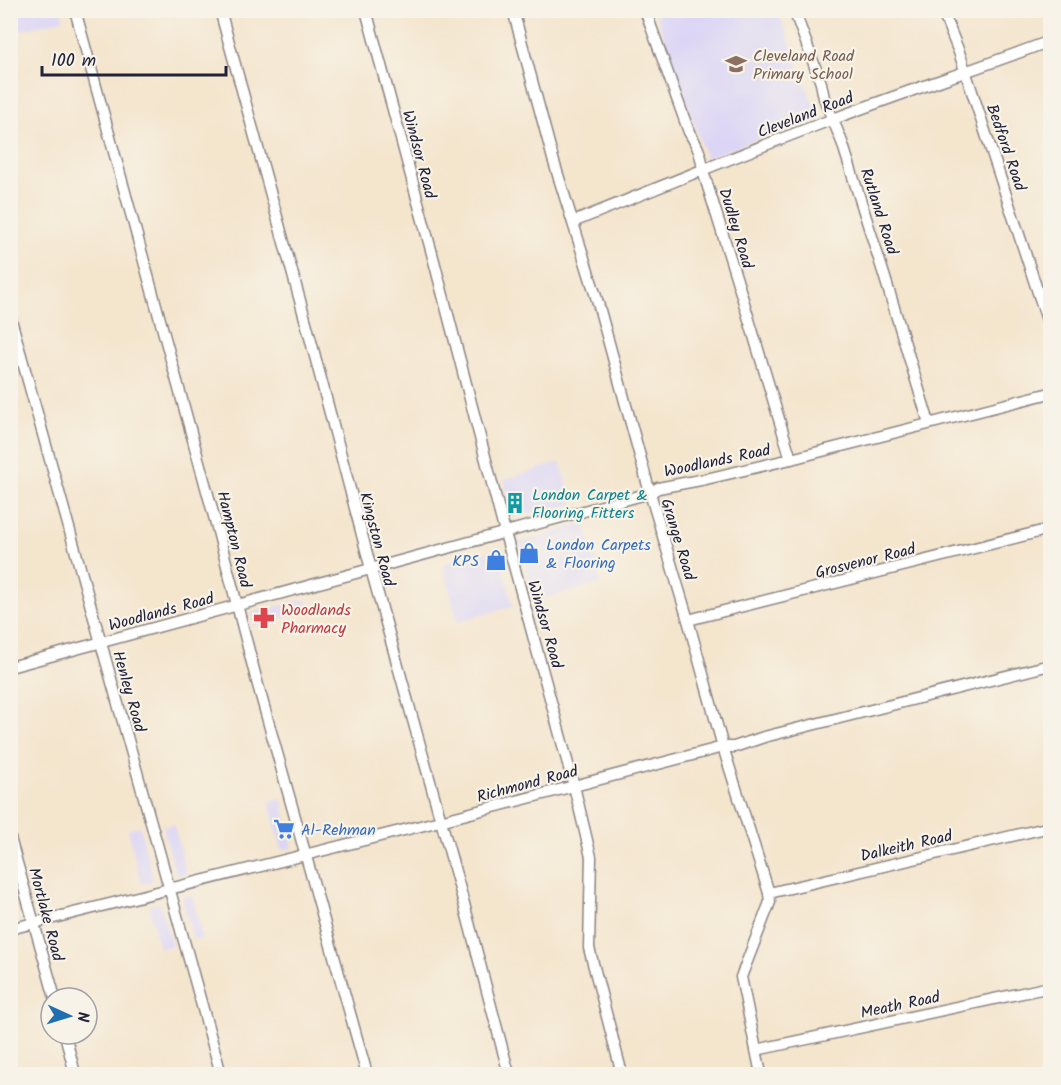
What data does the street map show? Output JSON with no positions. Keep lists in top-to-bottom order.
{
  "streets": {
    "street": [
      "Cleveland Road",
      "Bedford Road",
      "Windsor Road",
      "Rutland Road",
      "Dudley Road",
      "Woodlands Road",
      "Hampton Road",
      "Kingston Road",
      "Grange Road",
      "Grosvenor Road",
      "Henley Road",
      "Richmond Road",
      "Dalkeith Road",
      "Mortlake Road",
      "Meath Road"
    ]
  },
  "crossings": [
    ["Cleveland Road", "Bedford Road"],
    ["Cleveland Road", "Rutland Road"],
    ["Cleveland Road", "Dudley Road"],
    ["Cleveland Road", "Grange Road"],
    ["Windsor Road", "Woodlands Road"],
    ["Windsor Road", "Richmond Road"],
    ["Rutland Road", "Woodlands Road"],
    ["Dudley Road", "Woodlands Road"],
    ["Woodlands Road", "Hampton Road"],
    ["Woodlands Road", "Kingston Road"],
    ["Woodlands Road", "Grange Road"],
    ["Woodlands Road", "Henley Road"],
    ["Hampton Road", "Richmond Road"],
    ["Kingston Road", "Richmond Road"],
    ["Grange Road", "Grosvenor Road"],
    ["Grange Road", "Richmond Road"],
    ["Grange Road", "Dalkeith Road"],
    ["Henley Road", "Richmond Road"],
    ["Richmond Road", "Mortlake Road"]
  ],
  "places": {
    "school or university": ["Cleveland Road Primary School"],
    "building": ["London Carpet & Flooring Fitters"],
    "shop": ["London Carpets & Flooring", "KPS"],
    "pharmacy": ["Woodlands Pharmacy"],
    "supermarket": ["Al-Rehman"]
  },
  "scale_bar": "100 m",
  "north": "right"
}
